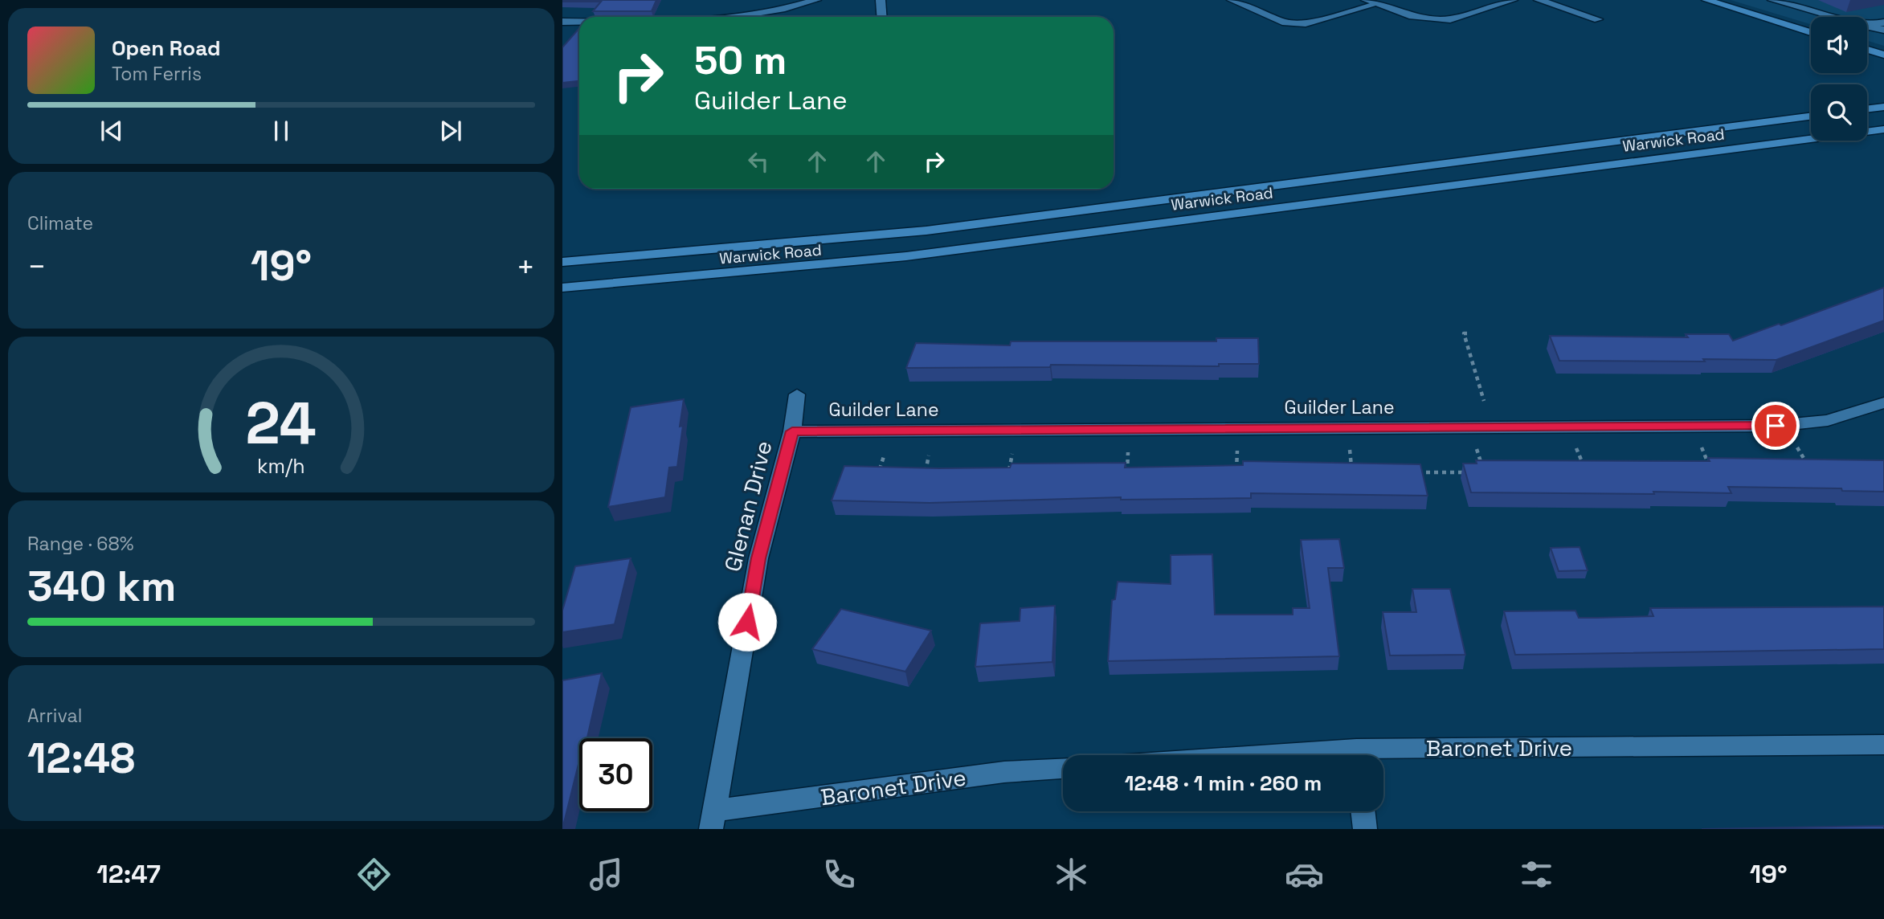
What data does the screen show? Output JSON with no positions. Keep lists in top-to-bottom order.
{
  "streets": {
    "main road": ["Warwick Road"],
    "street": ["Guilder Lane", "Glenan Drive", "Baronet Drive"]
  },
  "crossings": [
    ["Guilder Lane", "Glenan Drive"],
    ["Glenan Drive", "Baronet Drive"]
  ],
  "page": {
    "turn": ["50 m", "Guilder Lane"],
    "song": ["Open Road", "Tom Ferris"],
    "tile": [
      "Climate",
      ["Range · 68%", "340 km"],
      ["Arrival", "12:48"]
    ],
    "heat": ["−", "19°", "+"],
    "limit": "30",
    "trip": "12:48 · 1 min · 260 m",
    "tabs": ["12:47", "19°"],
    "gauge": ["24", "km/h"]
  }
}
